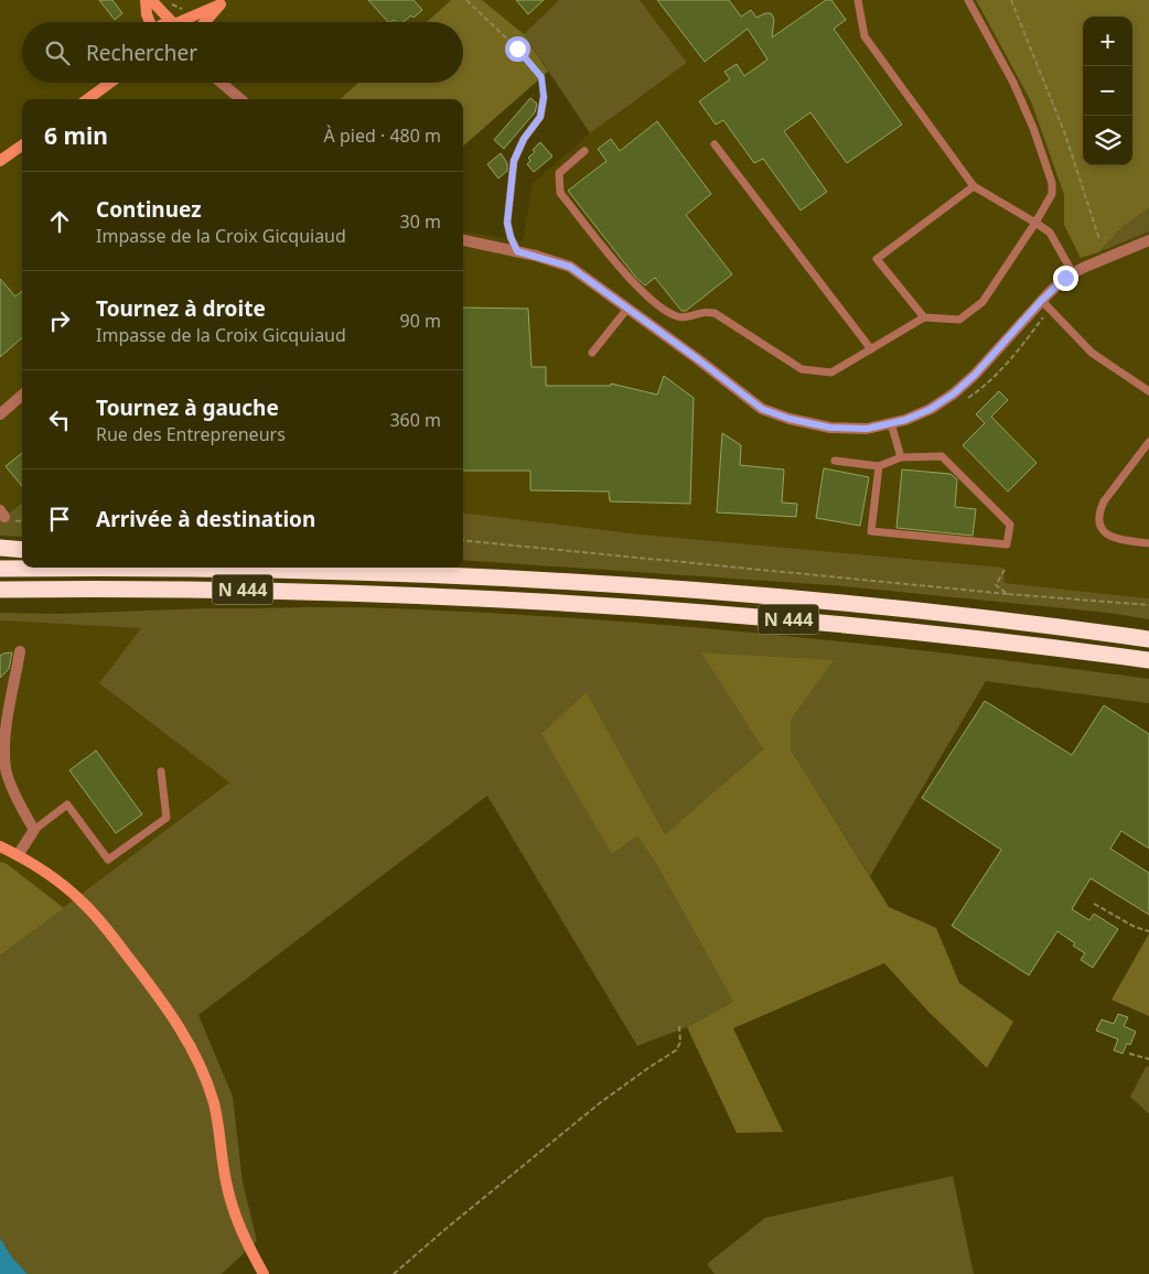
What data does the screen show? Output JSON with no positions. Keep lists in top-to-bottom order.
{
  "streets": {
    "highway": ["N 444"]
  },
  "page": {
    "map_buttons": ["+", "−"],
    "search": "Rechercher",
    "heading": ["6 min", "À pied · 480 m"],
    "list": [
      ["Continuez", "Impasse de la Croix Gicquiaud", "30 m"],
      ["Tournez à droite", "Impasse de la Croix Gicquiaud", "90 m"],
      ["Tournez à gauche", "Rue des Entrepreneurs", "360 m"],
      "Arrivée à destination"
    ]
  }
}
